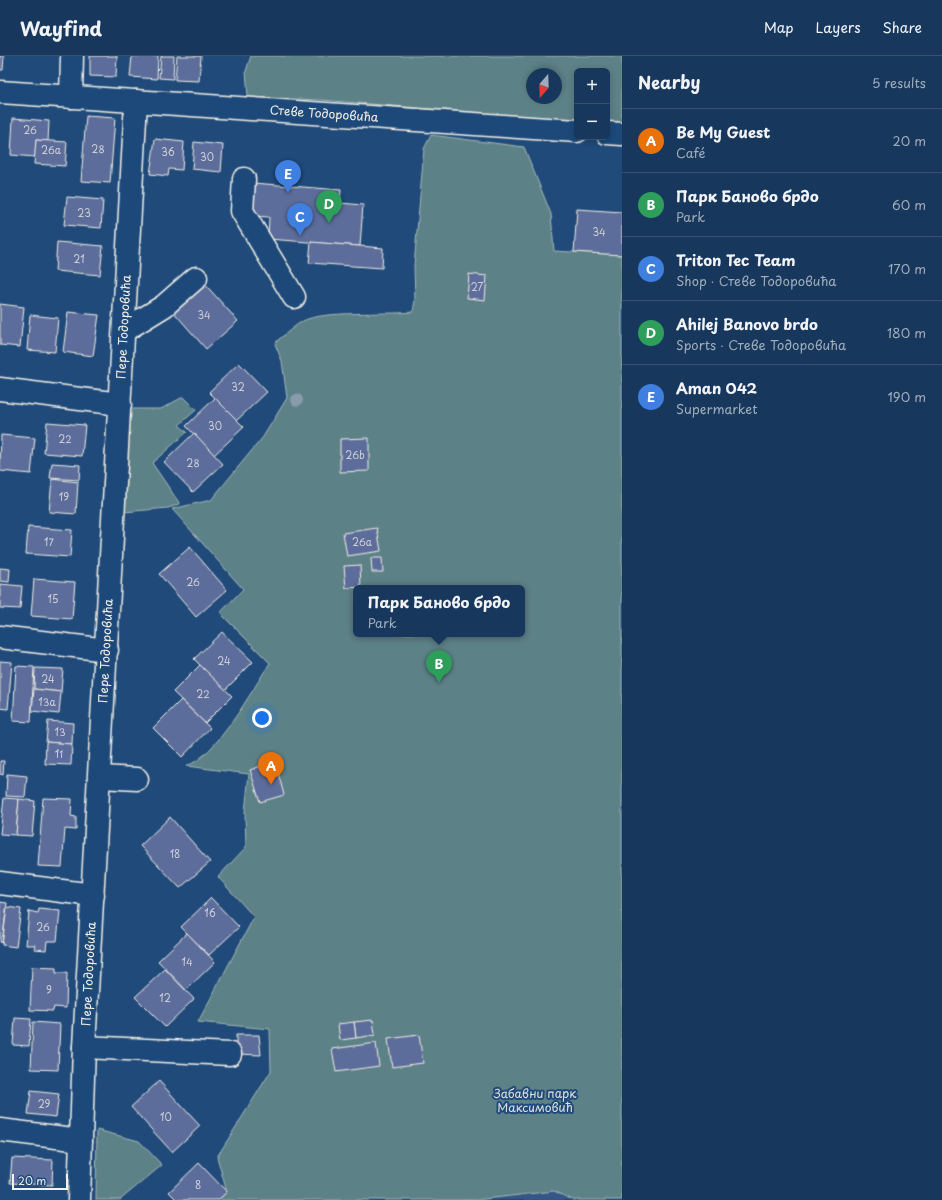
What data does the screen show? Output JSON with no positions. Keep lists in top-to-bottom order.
{
  "streets": {
    "street": ["Стеве Тодоровића", "Пере Тодоровића"]
  },
  "crossings": [
    ["Стеве Тодоровића", "Пере Тодоровића"]
  ],
  "parks": ["Забавни парк Максимовић"],
  "house_numbers": [
    "26",
    "28",
    "26a",
    "36",
    "30",
    "23",
    "34",
    "21",
    "27",
    "34",
    "32",
    "30",
    "22",
    "26b",
    "28",
    "19",
    "17",
    "26a",
    "26",
    "15",
    "24",
    "24",
    "22",
    "13a",
    "13",
    "11",
    "18",
    "16",
    "26",
    "14",
    "9",
    "12",
    "29",
    "10",
    "8"
  ],
  "scale_bar": "20 m",
  "north": "bottom",
  "page": {
    "header": "Wayfind",
    "nav": ["Map", "Layers", "Share"],
    "heading": ["Nearby", "5 results"],
    "map_buttons": ["+", "−"],
    "list": [
      {
        "mark": "A",
        "name": "Be My Guest",
        "note": "Café",
        "value": "20 m"
      },
      {
        "mark": "B",
        "name": "Парк Баново брдо",
        "note": "Park",
        "value": "60 m"
      },
      {
        "mark": "C",
        "name": "Triton Tec Team",
        "note": "Shop · Стеве Тодоровића",
        "value": "170 m"
      },
      {
        "mark": "D",
        "name": "Ahilej Banovo brdo",
        "note": "Sports · Стеве Тодоровића",
        "value": "180 m"
      },
      {
        "mark": "E",
        "name": "Aman 042",
        "note": "Supermarket",
        "value": "190 m"
      }
    ],
    "pins": [
      "E",
      "D",
      "C",
      "B",
      "A"
    ],
    "popup": ["Парк Баново брдо", "Park"],
    "scale": "20 m"
  }
}
